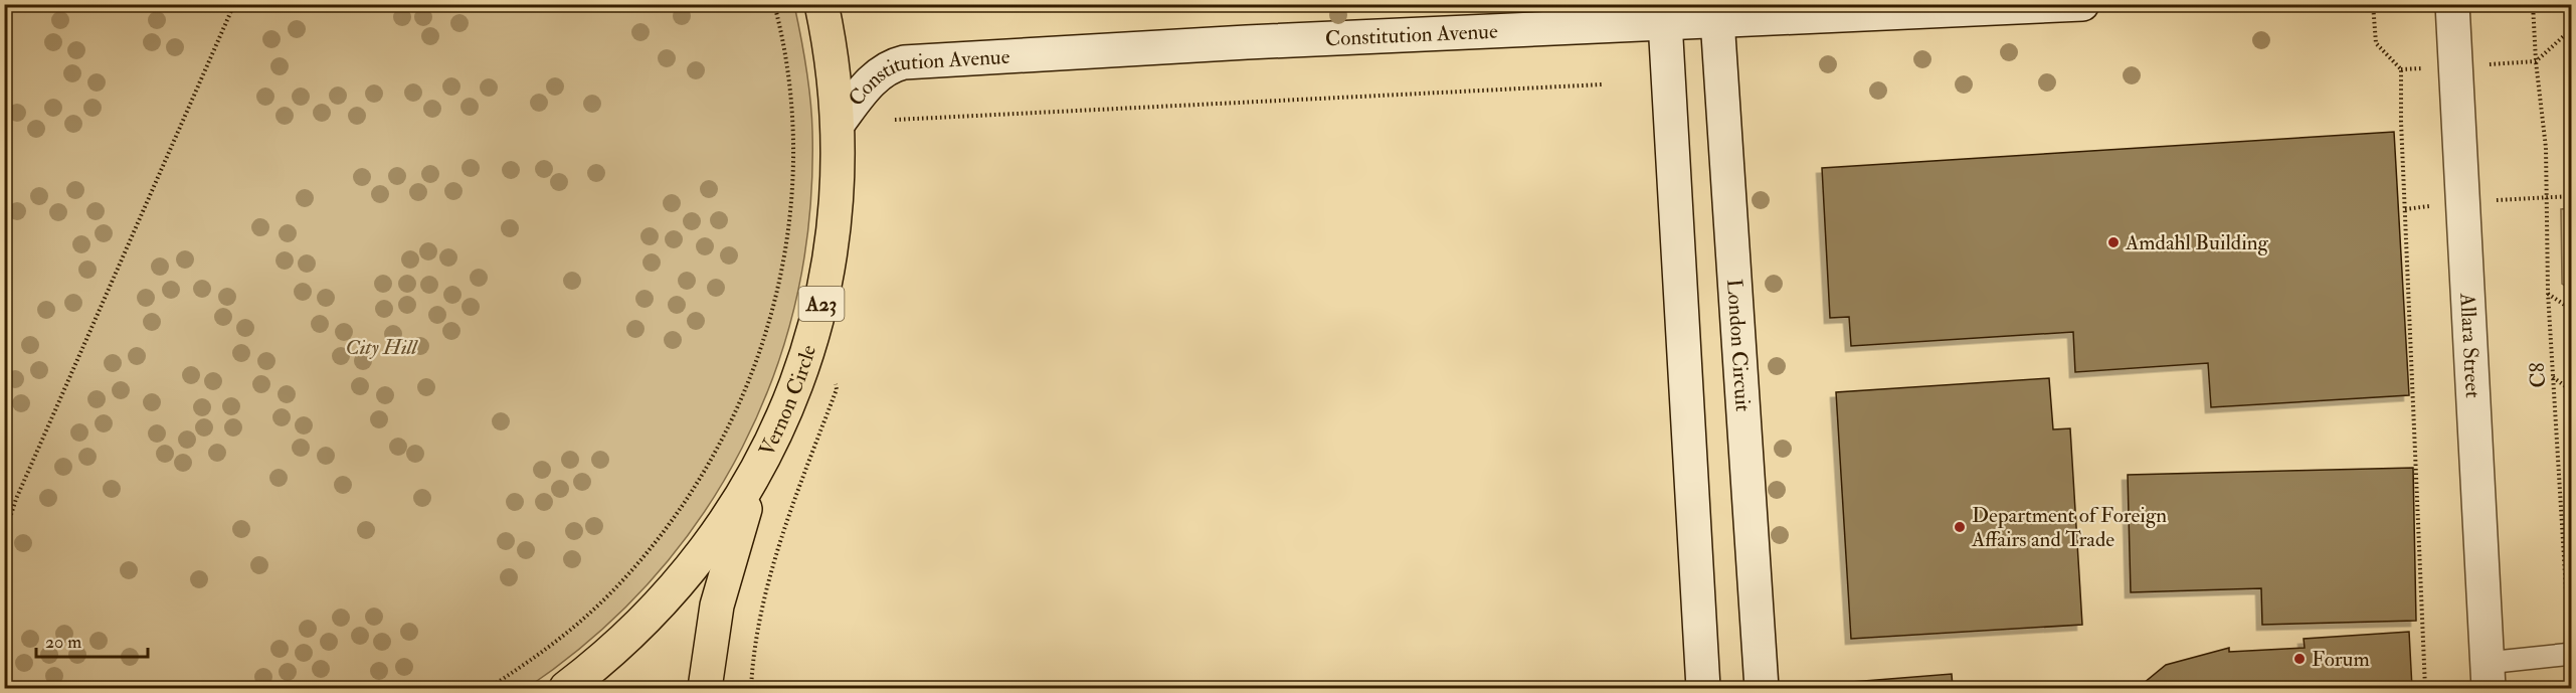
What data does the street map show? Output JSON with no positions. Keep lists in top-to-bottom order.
{
  "streets": {
    "highway": ["A23", "Vernon Circle"],
    "street": ["Constitution Avenue", "Allara Street", "London Circuit"],
    "path": ["C8"]
  },
  "crossings": [
    ["Constitution Avenue", "London Circuit"],
    ["Constitution Avenue", "Vernon Circle"],
    ["A23", "Vernon Circle"]
  ],
  "parks": ["City Hill"],
  "places": ["Amdahl Building", "Department of Foreign Affairs and Trade", "Forum"],
  "scale_bar": "20 m"
}
